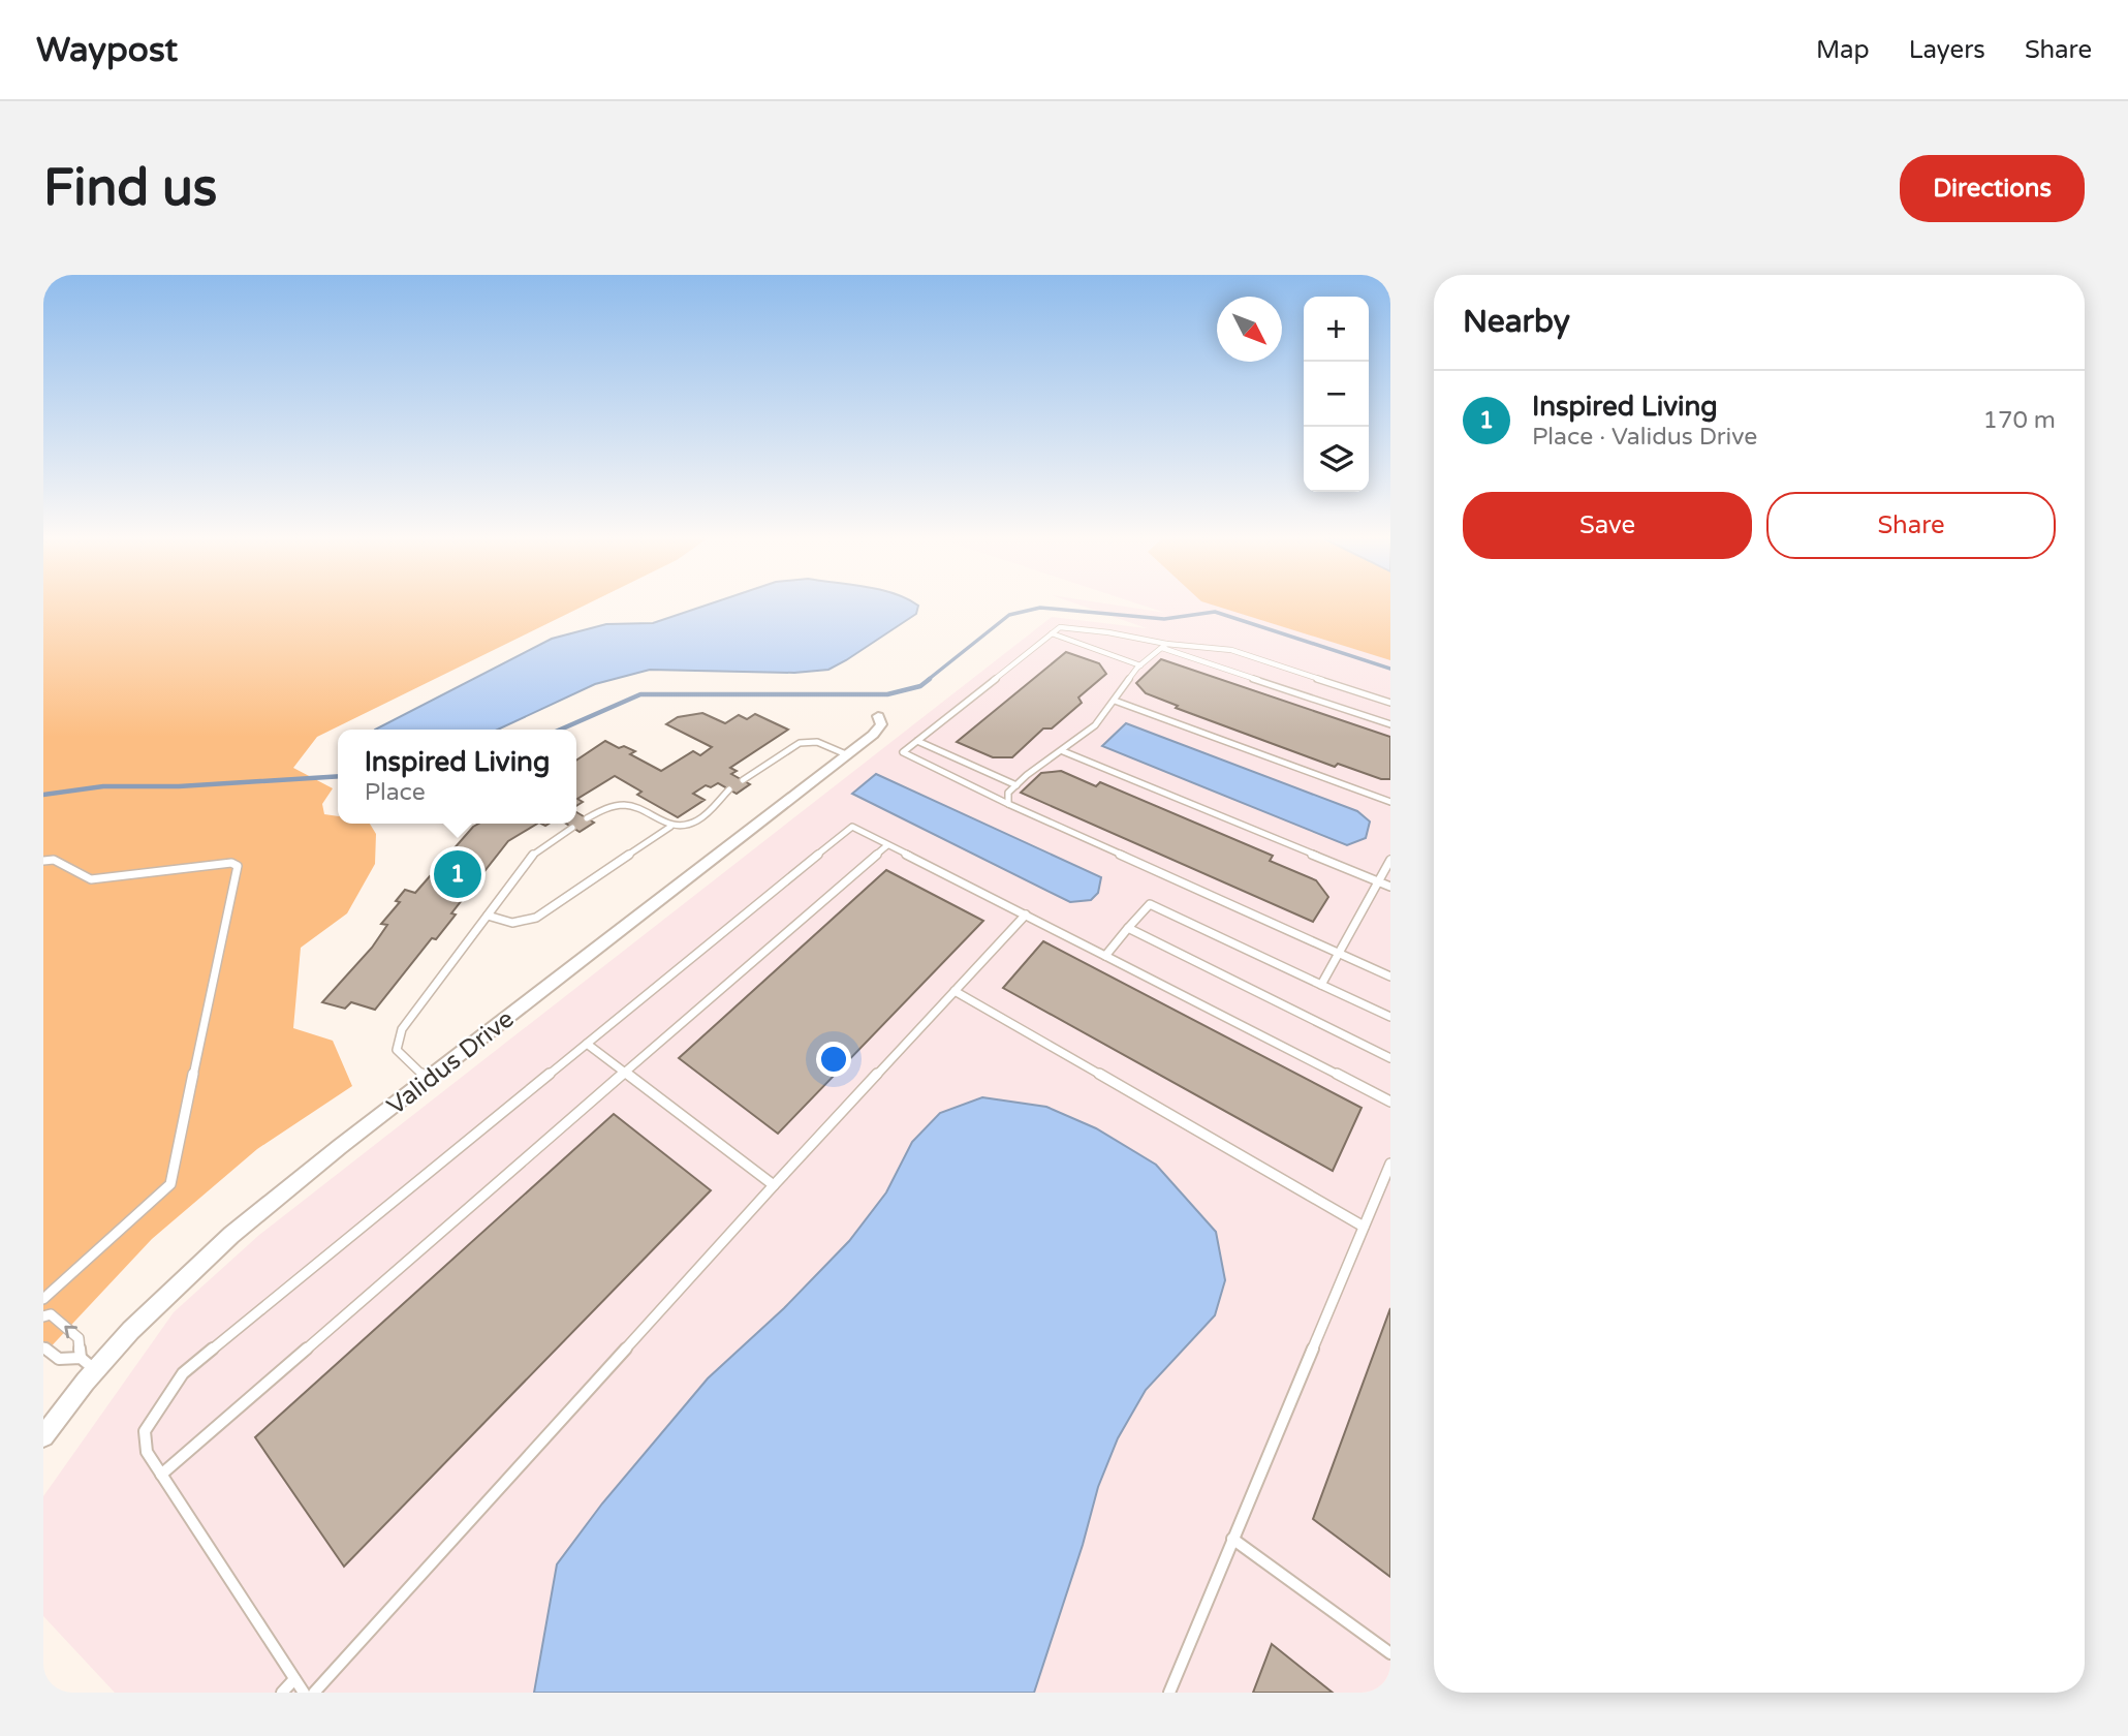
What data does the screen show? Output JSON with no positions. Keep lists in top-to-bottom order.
{
  "streets": {
    "street": ["Validus Drive"]
  },
  "north": "bottom right",
  "page": {
    "header": "Waypost",
    "nav": ["Map", "Layers", "Share"],
    "buttons": [
      "Directions",
      ["Save", "Share"]
    ],
    "title": "Find us",
    "heading": "Nearby",
    "map_buttons": ["+", "−"],
    "list": [
      {
        "mark": "1",
        "name": "Inspired Living",
        "note": "Place · Validus Drive",
        "value": "170 m"
      }
    ],
    "popup": ["Inspired Living", "Place"],
    "pins": "1"
  }
}
